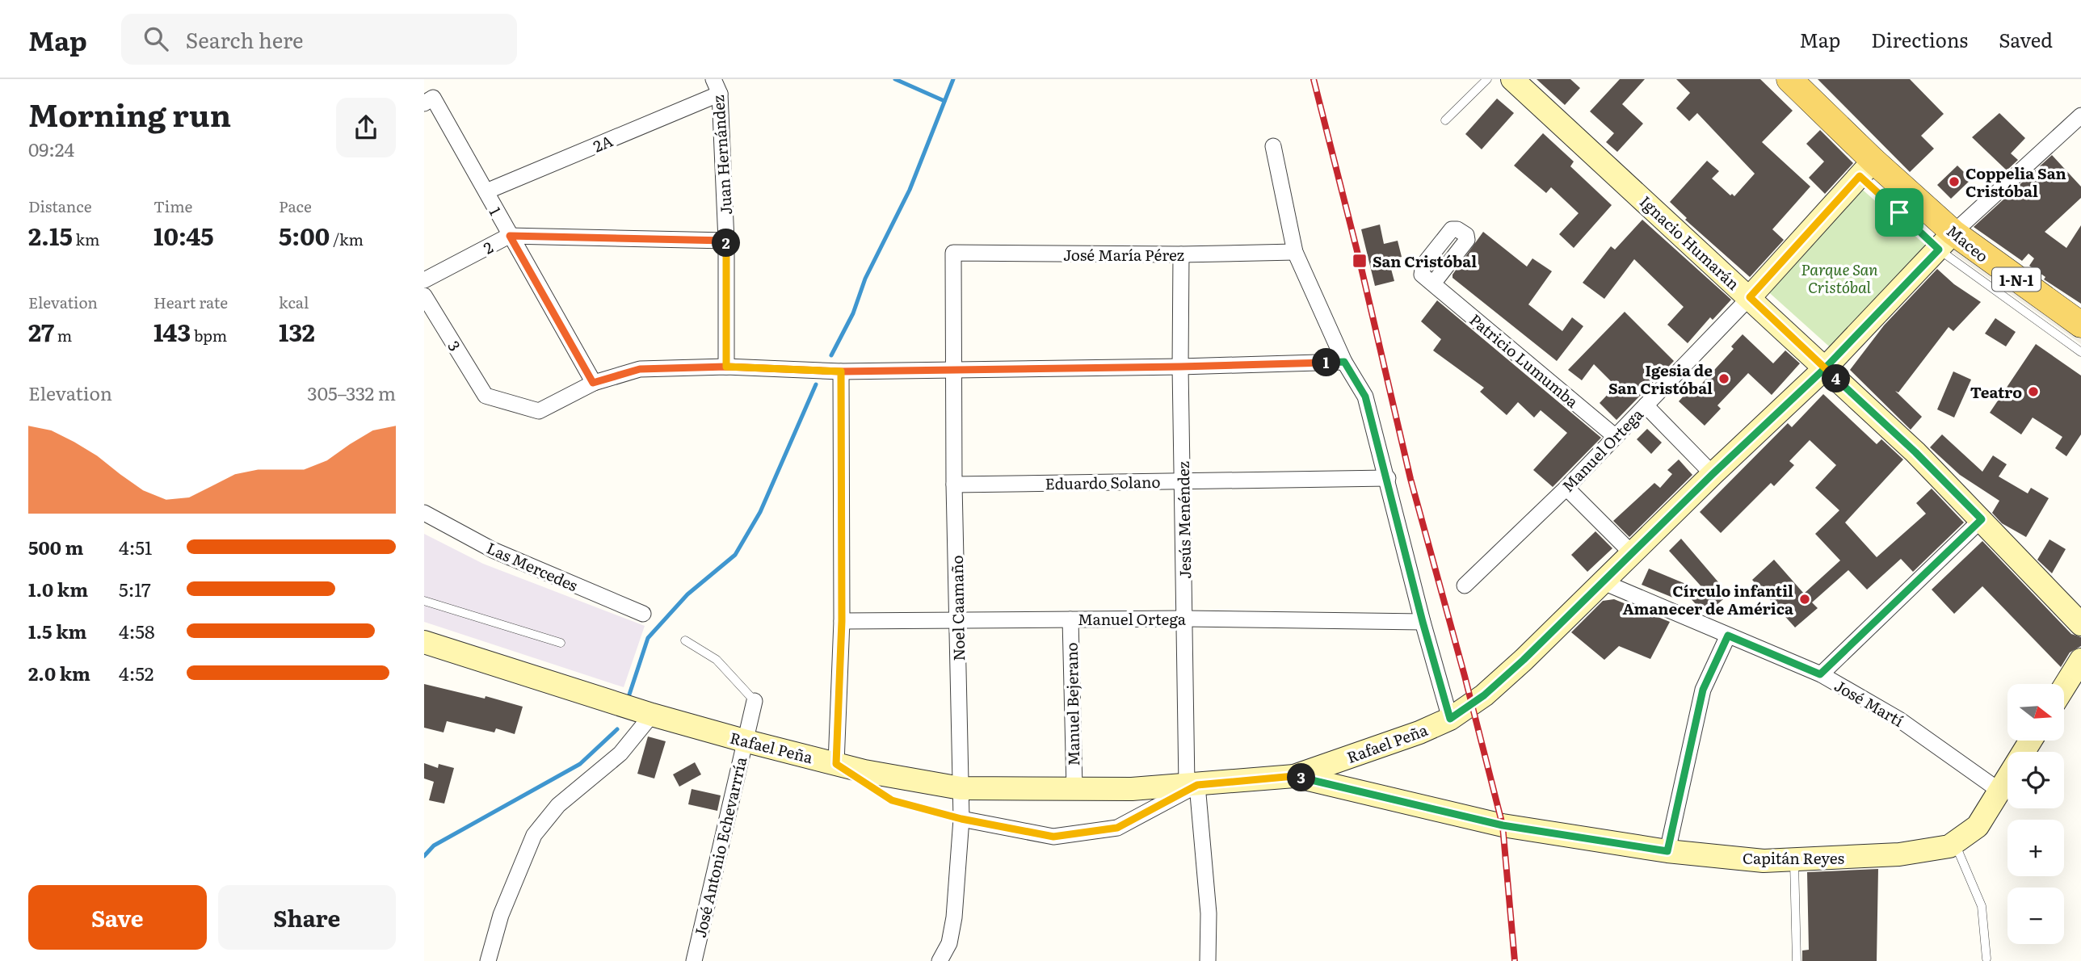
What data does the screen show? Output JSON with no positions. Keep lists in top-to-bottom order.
{
  "streets": {
    "main road": ["Maceo", "1-N-1"],
    "street": [
      "2A",
      "Juan Hernández",
      "1",
      "Ignacio Humarán",
      "2",
      "José María Pérez",
      "3",
      "Patricio Lumumba",
      "Manuel Ortega",
      "Eduardo Solano",
      "Jesús Menéndez",
      "Las Mercedes",
      "Noel Caamaño",
      "José Martí",
      "Manuel Bejerano",
      "Rafael Peña",
      "José Antonio Echevarrría",
      "Capitán Reyes"
    ]
  },
  "crossings": [
    ["2A", "Juan Hernández"],
    ["2A", "1"],
    ["Juan Hernández", "2"],
    ["1", "2"],
    ["1", "3"],
    ["Ignacio Humarán", "Manuel Ortega"],
    ["Ignacio Humarán", "Rafael Peña"],
    ["Maceo", "Manuel Ortega"],
    ["Maceo", "Rafael Peña"],
    ["José María Pérez", "Jesús Menéndez"],
    ["José María Pérez", "Noel Caamaño"],
    ["Patricio Lumumba", "Manuel Ortega"],
    ["Manuel Ortega", "Jesús Menéndez"],
    ["Manuel Ortega", "Noel Caamaño"],
    ["Manuel Ortega", "Manuel Bejerano"],
    ["Eduardo Solano", "Jesús Menéndez"],
    ["Eduardo Solano", "Noel Caamaño"],
    ["Jesús Menéndez", "Rafael Peña"],
    ["Noel Caamaño", "Rafael Peña"],
    ["José Martí", "Rafael Peña"],
    ["José Martí", "Capitán Reyes"],
    ["Manuel Bejerano", "Rafael Peña"],
    ["Rafael Peña", "José Antonio Echevarrría"],
    ["Rafael Peña", "Capitán Reyes"]
  ],
  "parks": ["Parque San Cristóbal"],
  "places": {
    "other": [
      "Coppelia San Cristóbal",
      "Igesia de San Cristóbal",
      "Teatro",
      "Círculo infantil Amanecer de América"
    ],
    "transit": ["San Cristóbal"]
  },
  "north": "right",
  "page": {
    "header": "Map",
    "search": "Search here",
    "nav": ["Map", "Directions", "Saved"],
    "heading": ["Morning run", "09:24"],
    "stats": [
      ["Distance", "2.15 km"],
      ["Time", "10:45"],
      ["Pace", "5:00 /km"],
      ["Elevation", "27 m"],
      ["Heart rate", "143 bpm"],
      ["kcal", "132"]
    ],
    "pins": [
      "2",
      "1",
      "4",
      "3"
    ],
    "chart": ["Elevation", "305–332 m"],
    "list": [
      {
        "name": "500 m",
        "note": "4:51"
      },
      {
        "name": "1.0 km",
        "note": "5:17"
      },
      {
        "name": "1.5 km",
        "note": "4:58"
      },
      {
        "name": "2.0 km",
        "note": "4:52"
      }
    ],
    "map_buttons": ["+", "−"],
    "buttons": ["Save", "Share"]
  }
}
